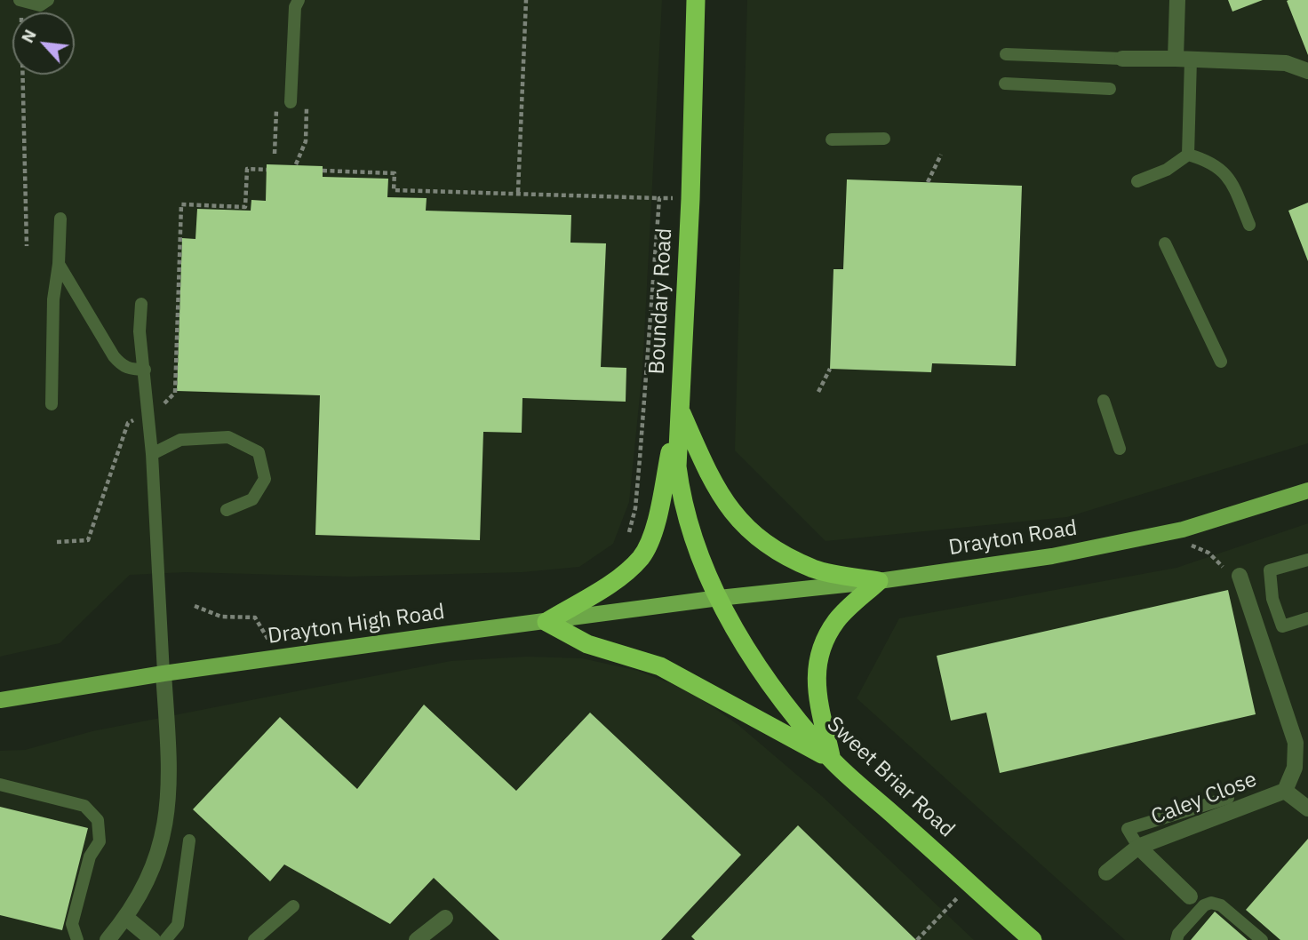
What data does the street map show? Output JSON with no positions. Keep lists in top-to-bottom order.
{
  "streets": {
    "highway": ["Boundary Road", "Sweet Briar Road"],
    "main road": ["Drayton Road", "Drayton High Road"],
    "street": ["Caley Close"]
  },
  "crossings": [
    ["Boundary Road", "Drayton Road"],
    ["Boundary Road", "Drayton High Road"],
    ["Boundary Road", "Sweet Briar Road"],
    ["Drayton Road", "Drayton High Road"],
    ["Drayton Road", "Sweet Briar Road"],
    ["Drayton High Road", "Sweet Briar Road"]
  ],
  "north": "top left"
}
